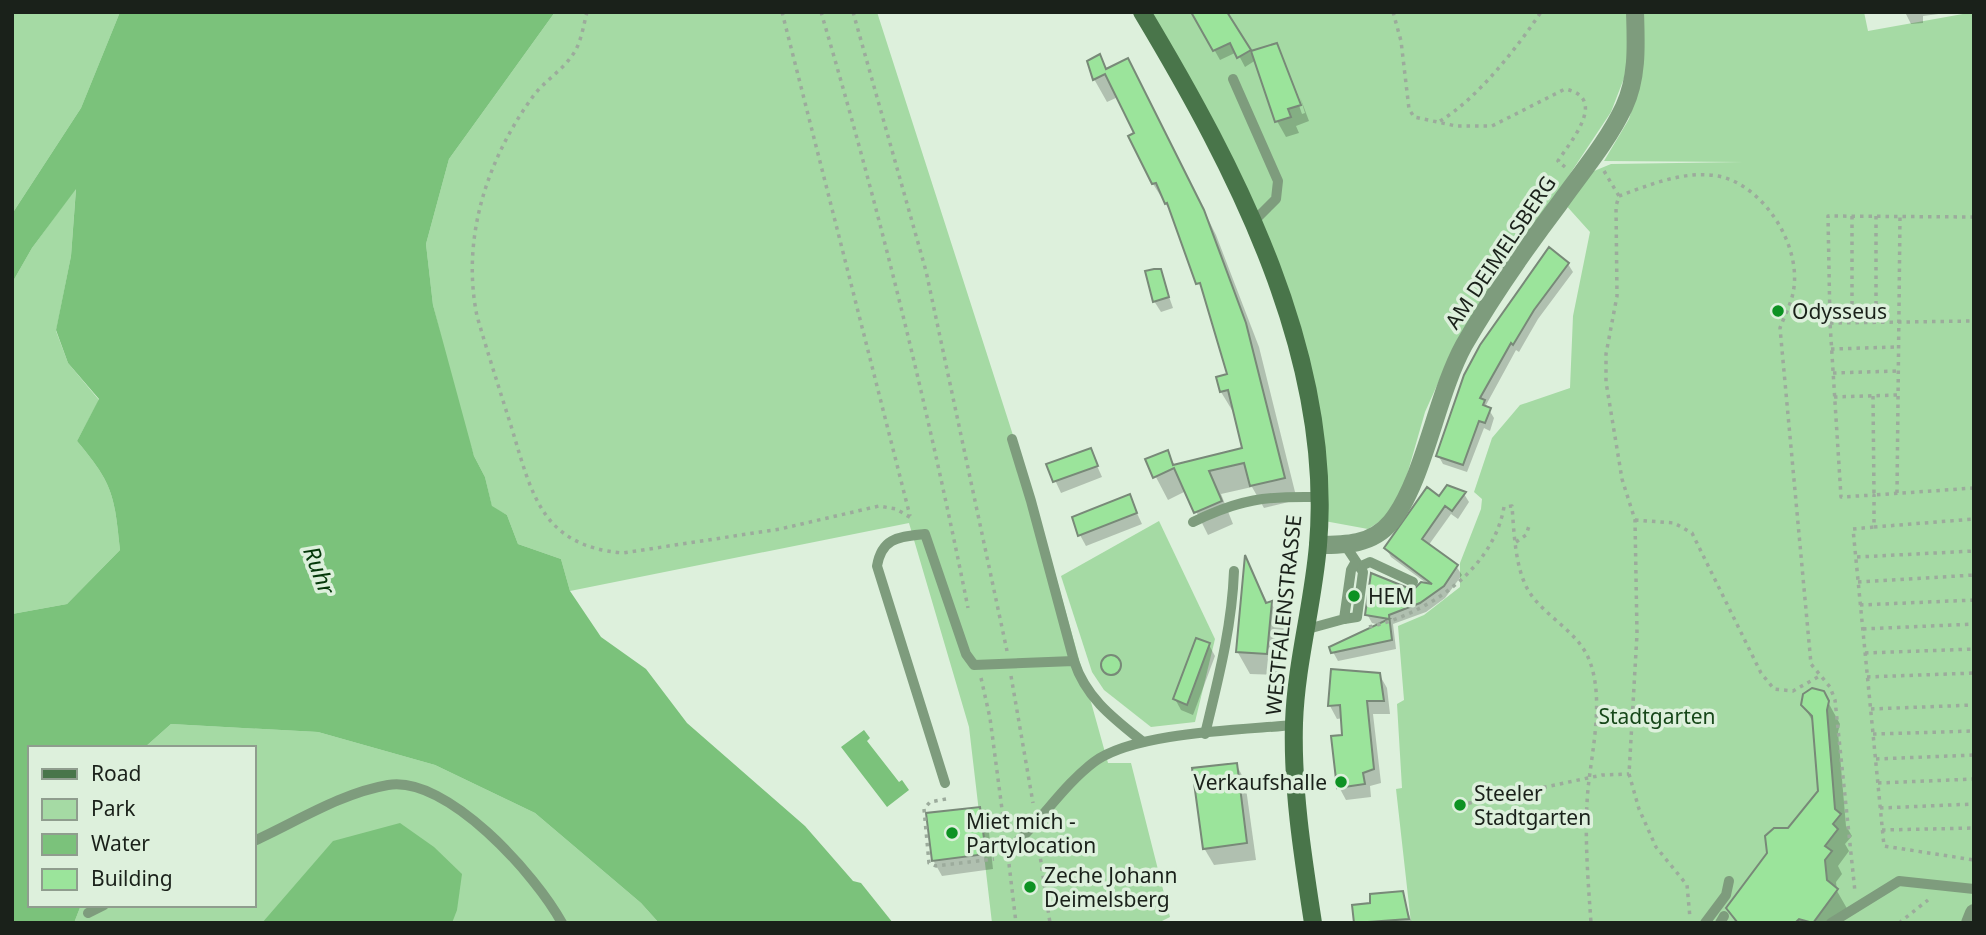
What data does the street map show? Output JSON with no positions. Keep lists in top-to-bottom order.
{
  "streets": {
    "main road": ["WESTFALENSTRASSE"],
    "street": ["AM DEIMELSBERG"]
  },
  "crossings": [
    ["AM DEIMELSBERG", "WESTFALENSTRASSE"]
  ],
  "water": ["Ruhr"],
  "parks": ["Stadtgarten"],
  "places": [
    "Odysseus",
    "HEM",
    "Verkaufshalle",
    "Steeler Stadtgarten",
    "Miet mich - Partylocation",
    "Zeche Johann Deimelsberg"
  ],
  "legend": [
    "Road",
    "Park",
    "Water",
    "Building"
  ]
}
